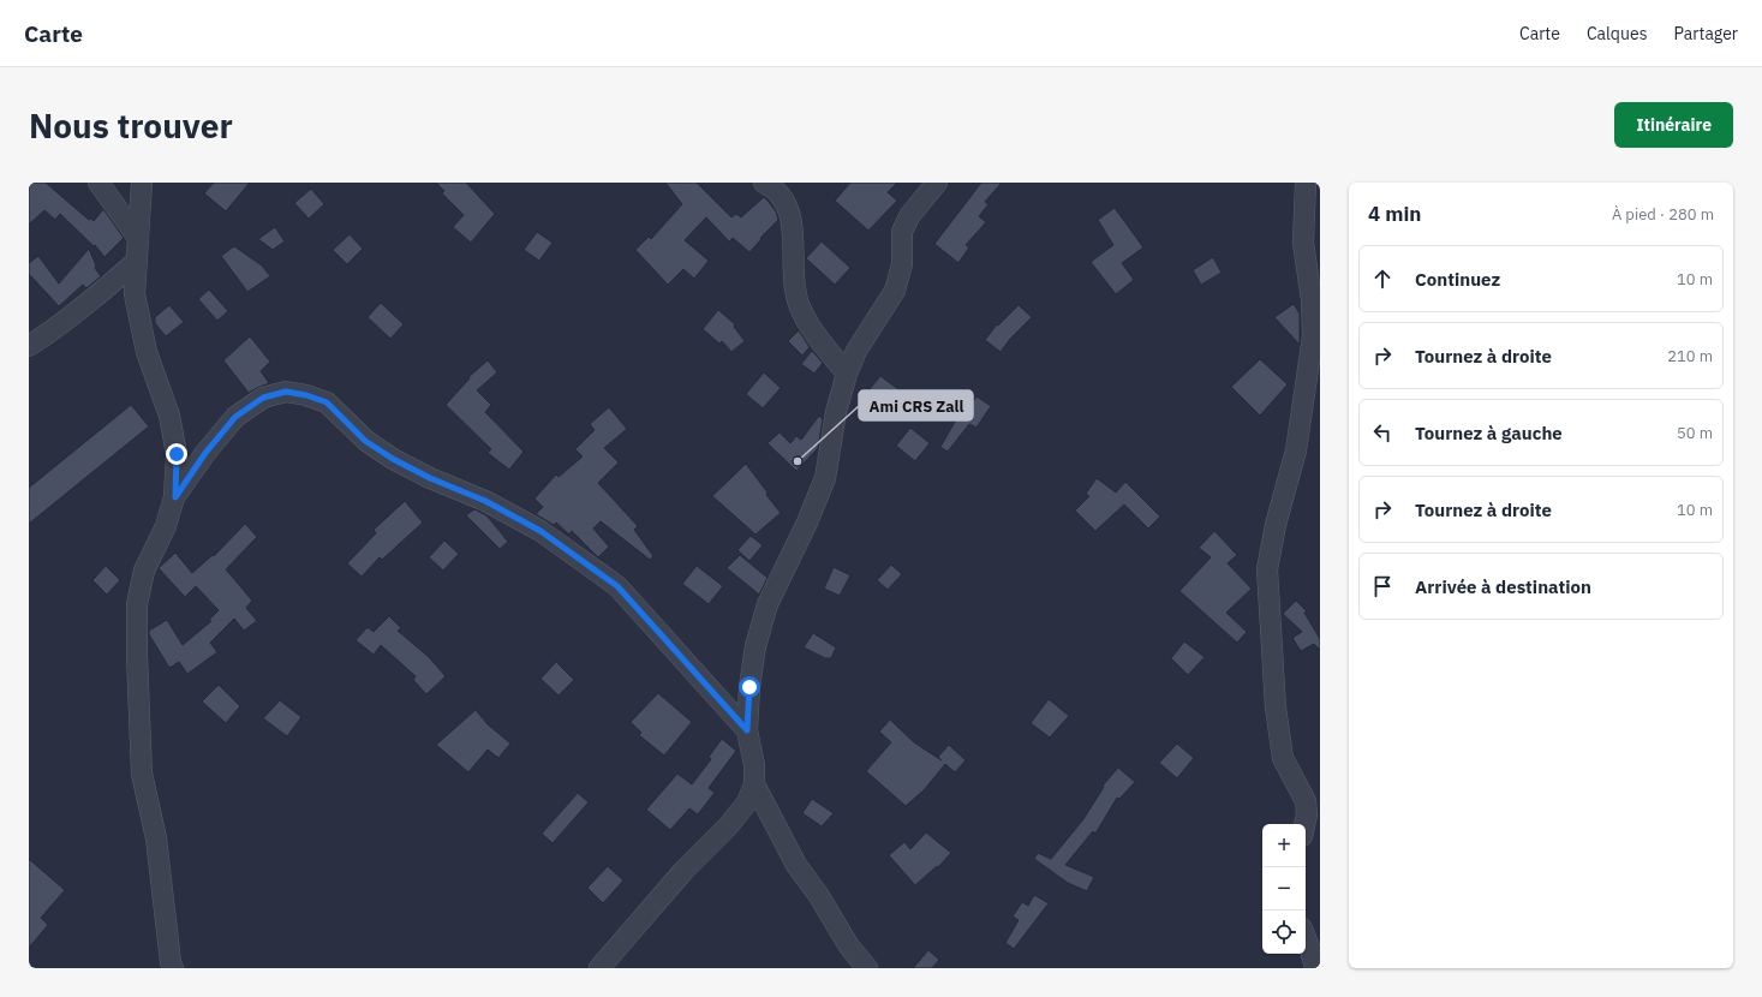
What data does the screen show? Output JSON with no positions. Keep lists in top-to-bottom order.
{
  "places": ["Ami CRS Zall"],
  "page": {
    "header": "Carte",
    "nav": ["Carte", "Calques", "Partager"],
    "buttons": "Itinéraire",
    "title": "Nous trouver",
    "heading": ["4 min", "À pied · 280 m"],
    "list": [
      ["Continuez", "10 m"],
      ["Tournez à droite", "210 m"],
      ["Tournez à gauche", "50 m"],
      ["Tournez à droite", "10 m"],
      "Arrivée à destination"
    ],
    "map_buttons": ["+", "−"]
  }
}
